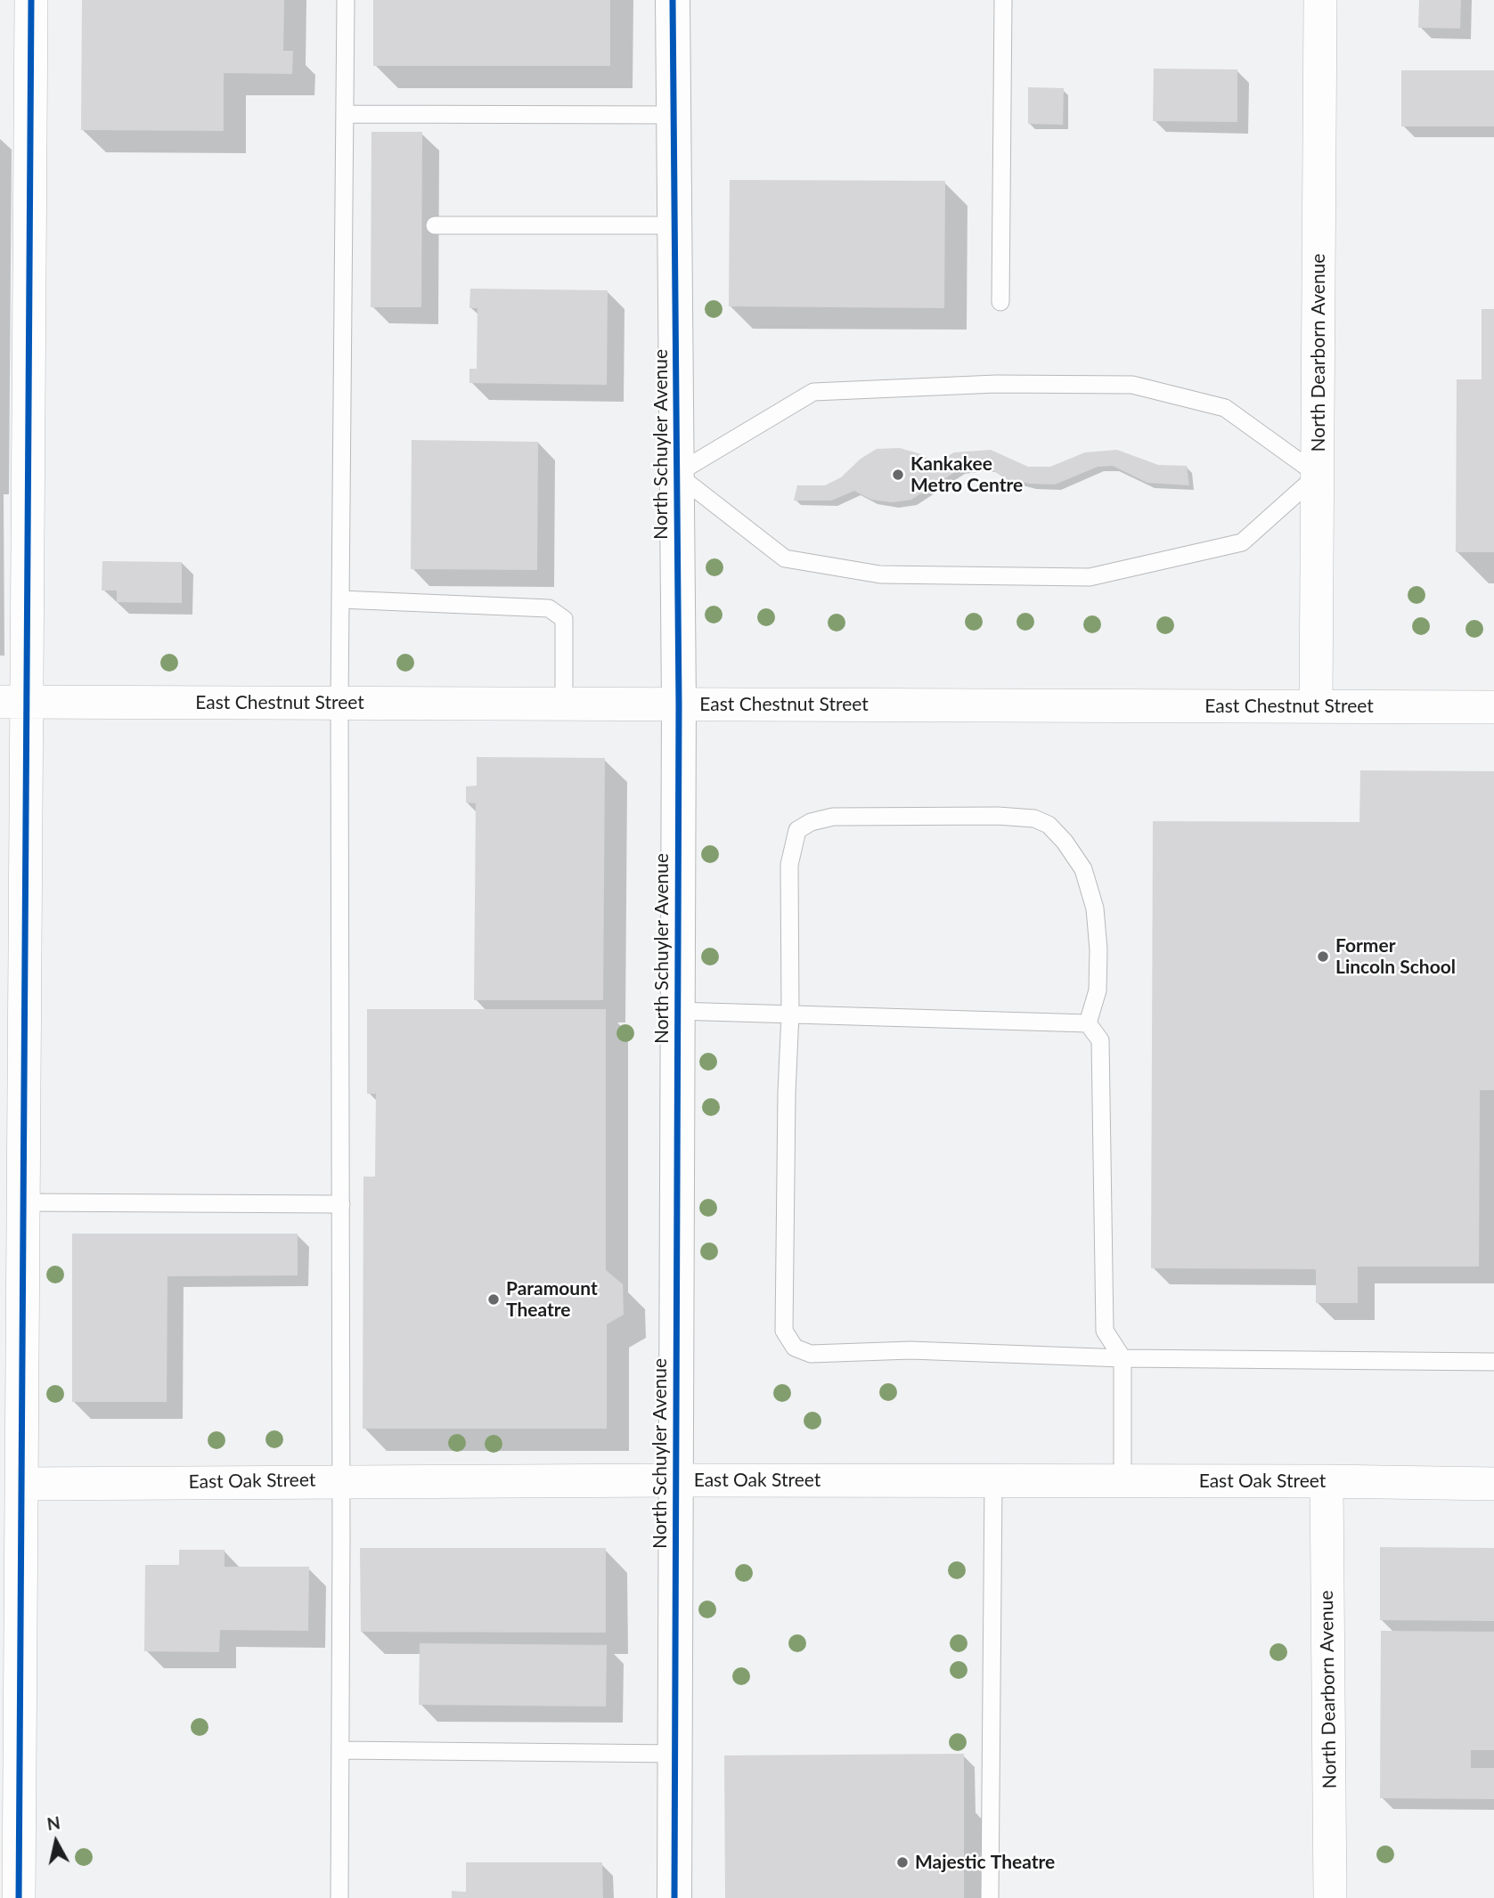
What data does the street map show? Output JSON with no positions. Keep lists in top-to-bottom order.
{
  "streets": {
    "street": [
      "North Dearborn Avenue",
      "North Schuyler Avenue",
      "East Chestnut Street",
      "East Oak Street"
    ]
  },
  "crossings": [
    ["North Dearborn Avenue", "East Chestnut Street"],
    ["North Dearborn Avenue", "East Oak Street"],
    ["North Schuyler Avenue", "East Chestnut Street"],
    ["North Schuyler Avenue", "East Oak Street"]
  ],
  "places": [
    "Kankakee Metro Centre",
    "Former Lincoln School",
    "Paramount Theatre",
    "Majestic Theatre"
  ],
  "north": "top"
}
